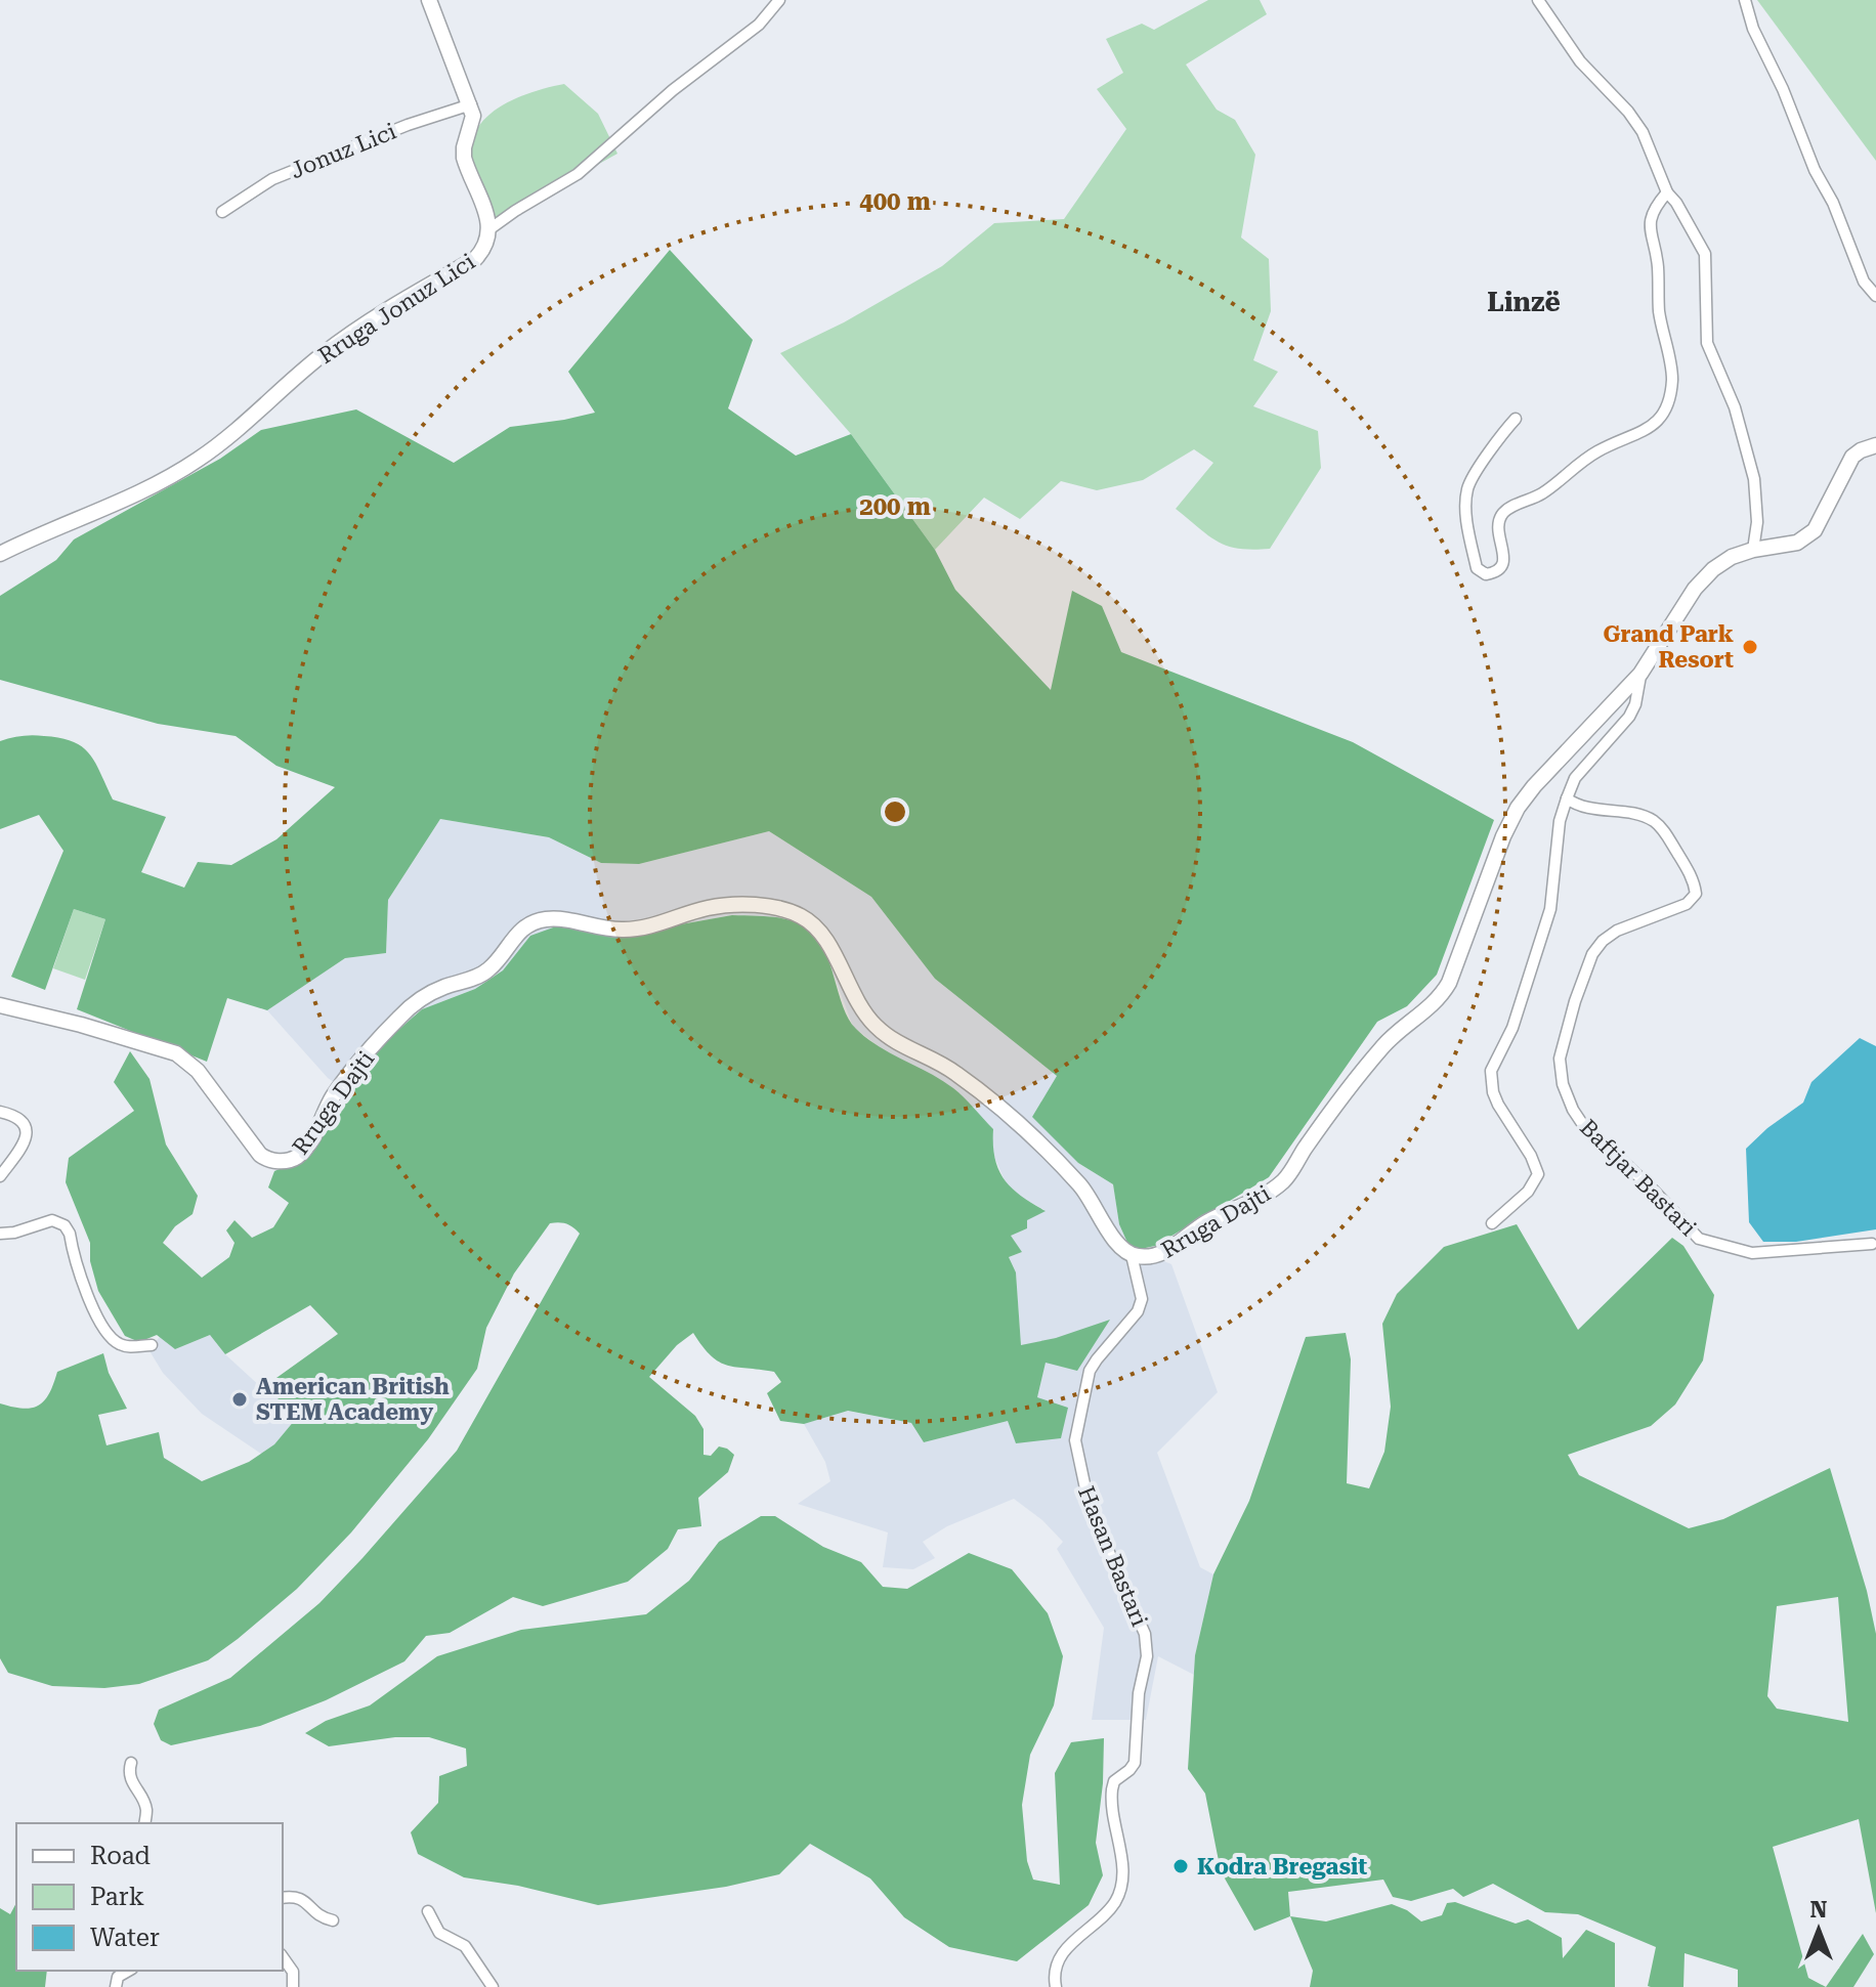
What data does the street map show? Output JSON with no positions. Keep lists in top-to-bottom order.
{
  "streets": {
    "main road": ["Rruga Jonuz Lici", "Rruga Dajti"],
    "street": ["Jonuz Lici", "Baftjar Bastari", "Hasan Bastari"]
  },
  "crossings": [
    ["Jonuz Lici", "Rruga Jonuz Lici"],
    ["Rruga Dajti", "Hasan Bastari"]
  ],
  "districts": ["Linzë"],
  "places": ["Grand Park Resort", "American British STEM Academy", "Kodra Bregasit"],
  "legend": ["Road", "Park", "Water"],
  "north": "top",
  "rings": ["400 m", "200 m"]
}
